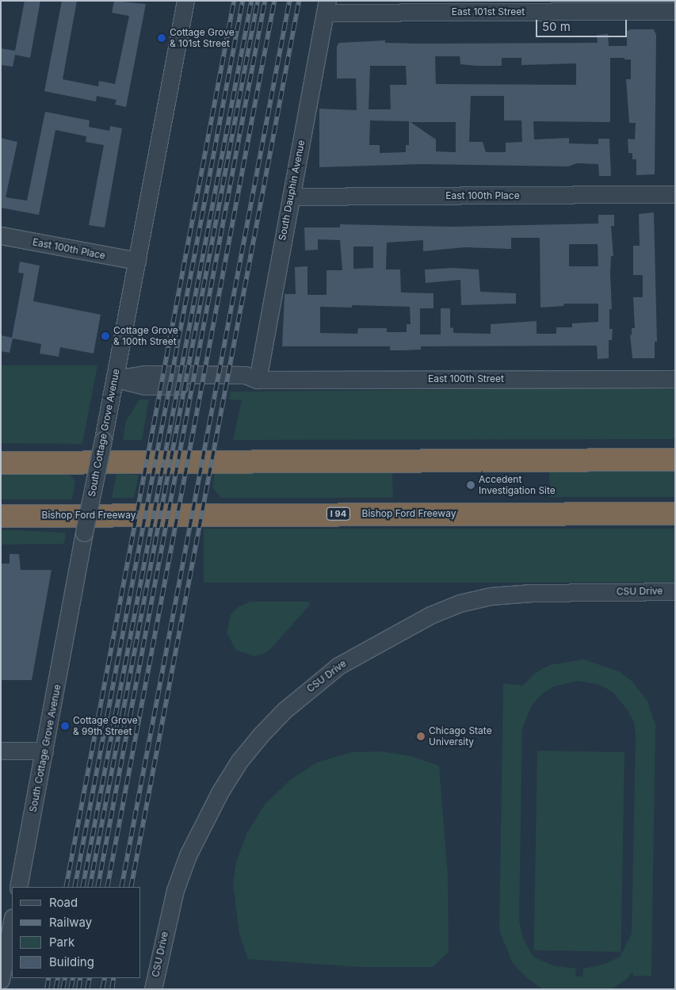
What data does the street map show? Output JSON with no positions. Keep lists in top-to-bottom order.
{
  "streets": {
    "highway": ["I 94", "Bishop Ford Freeway"],
    "street": [
      "East 101st Street",
      "South Dauphin Avenue",
      "East 100th Place",
      "East 100th Street",
      "South Cottage Grove Avenue",
      "CSU Drive"
    ]
  },
  "crossings": [
    ["East 101st Street", "South Dauphin Avenue"],
    ["South Dauphin Avenue", "East 100th Place"],
    ["South Dauphin Avenue", "East 100th Street"],
    ["East 100th Place", "South Cottage Grove Avenue"],
    ["East 100th Street", "South Cottage Grove Avenue"]
  ],
  "places": [
    "Cottage Grove & 101st Street",
    "Cottage Grove & 100th Street",
    "Accedent Investigation Site",
    "Cottage Grove & 99th Street",
    "Chicago State University"
  ],
  "legend": [
    "Road",
    "Railway",
    "Park",
    "Building"
  ],
  "scale_bar": "50 m"
}
